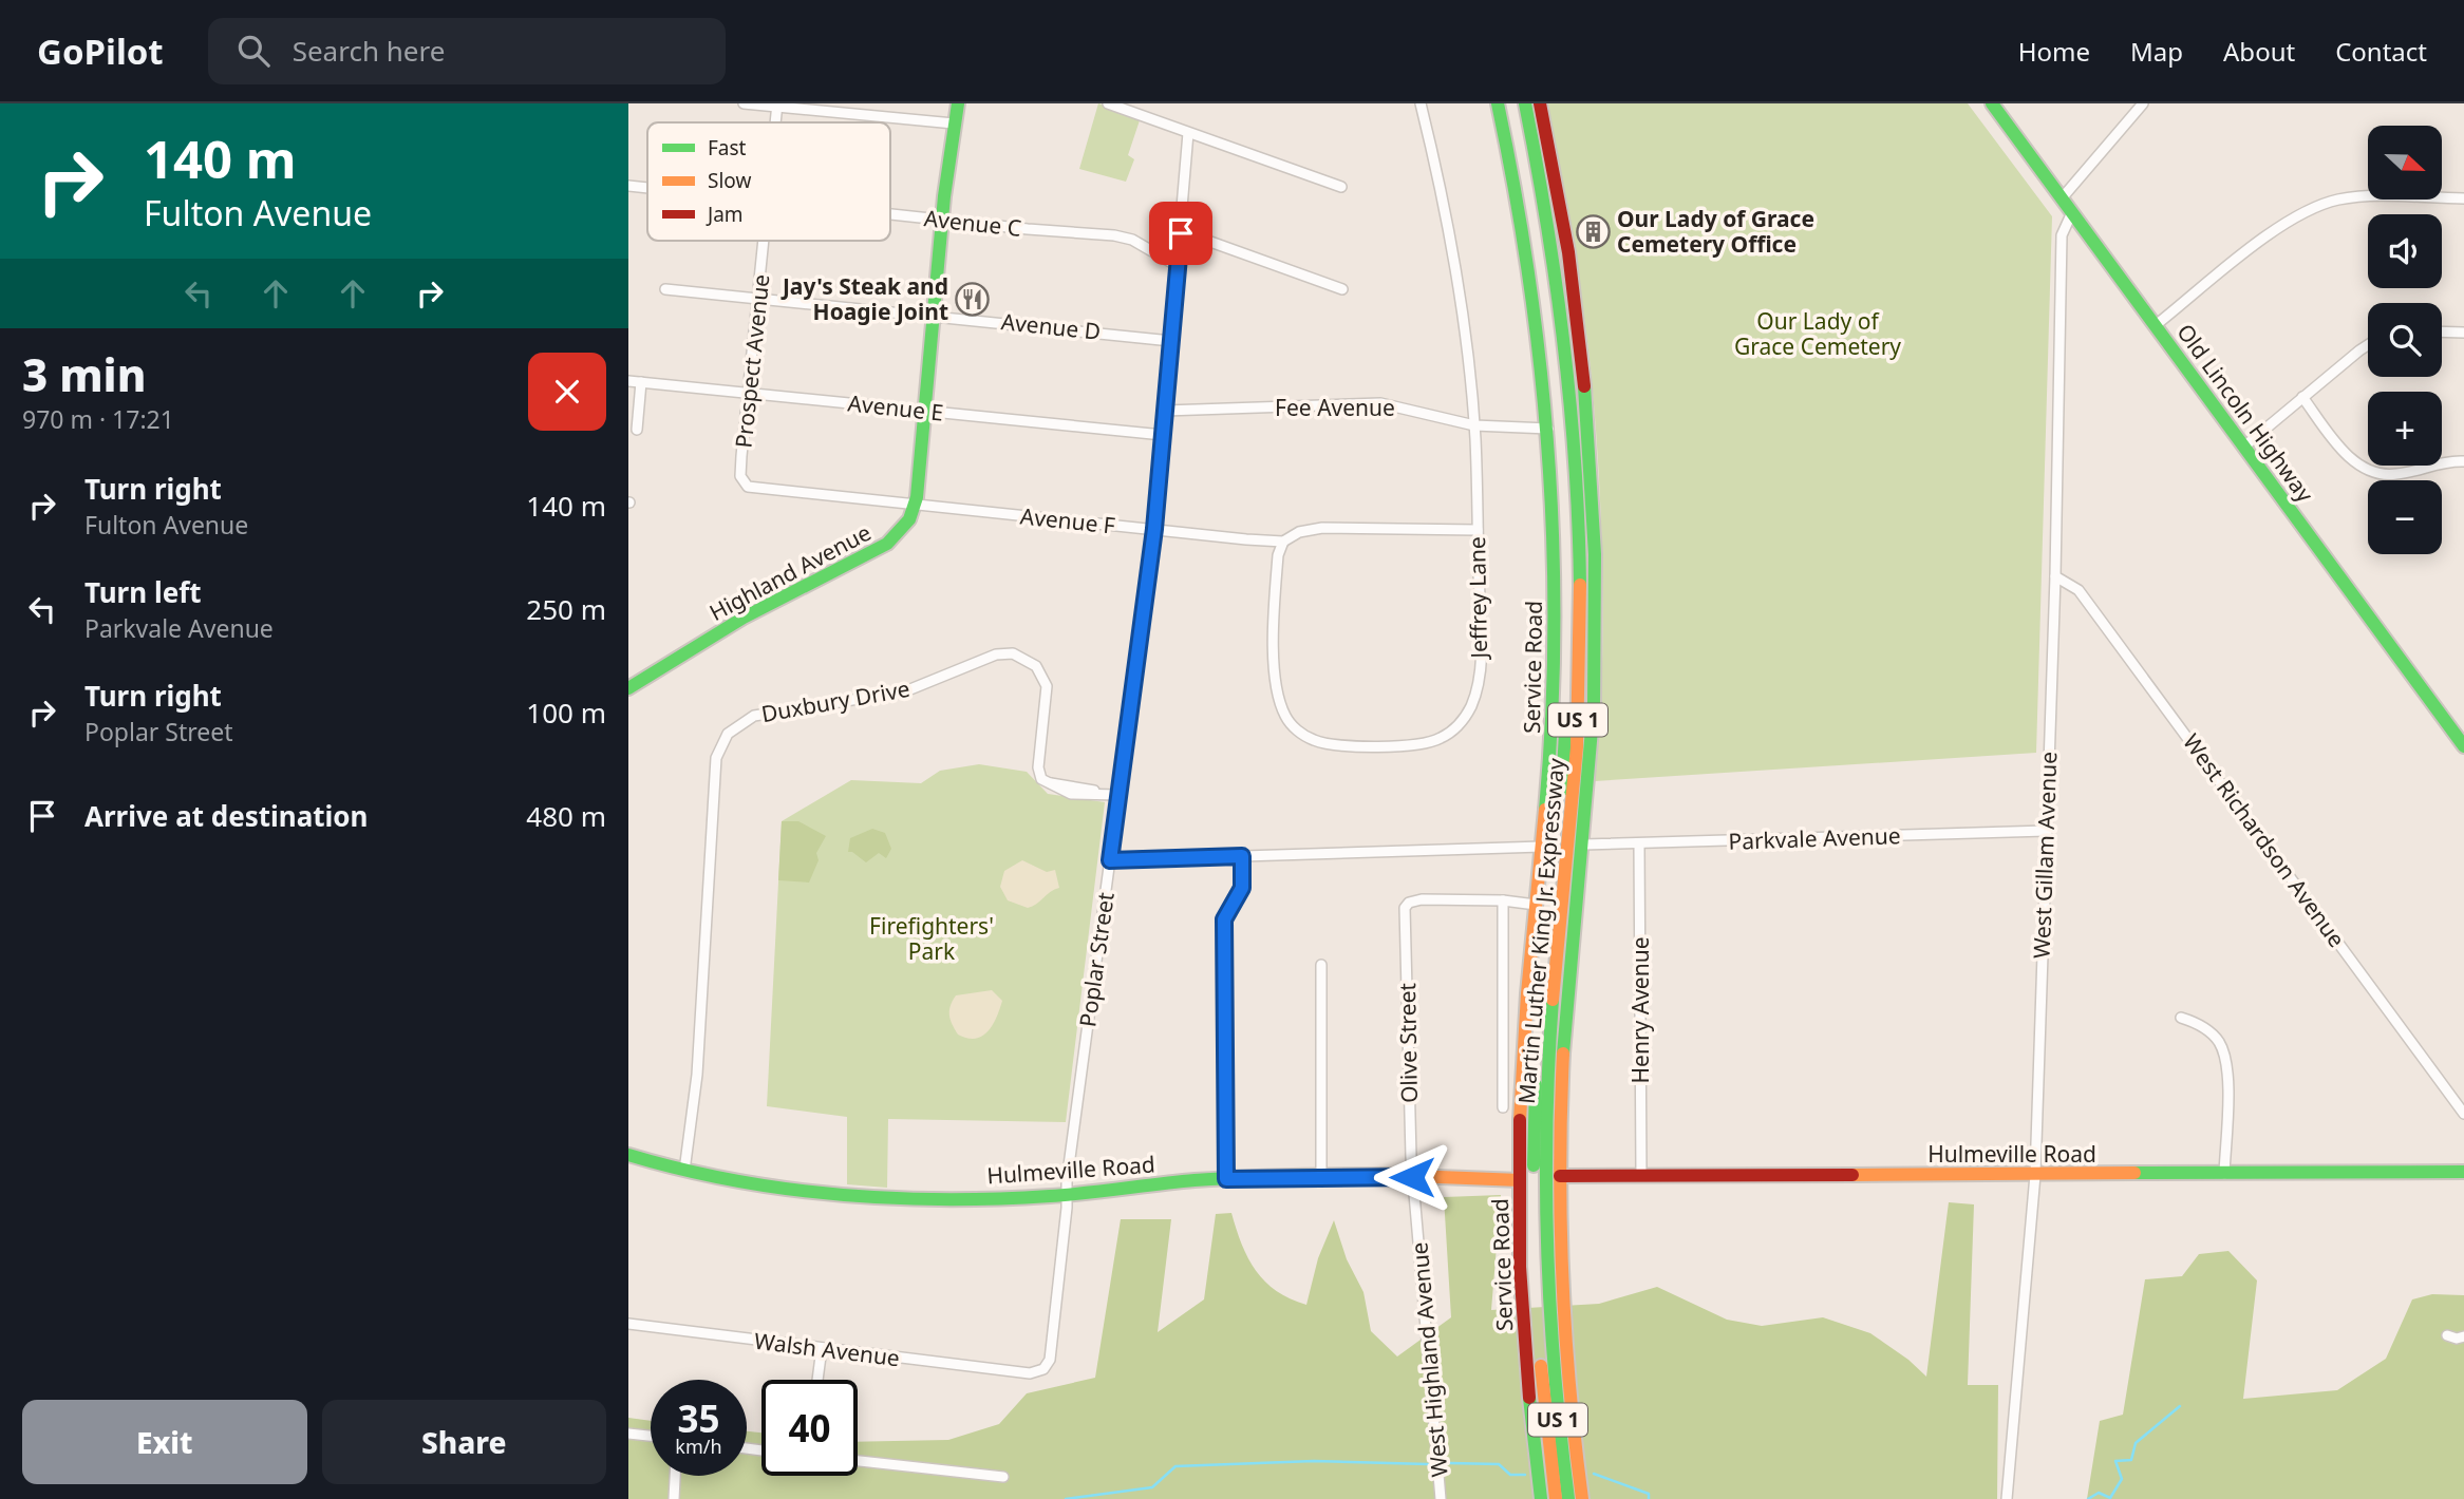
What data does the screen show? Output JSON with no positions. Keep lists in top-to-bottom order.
{
  "streets": {
    "main road": [
      "Old Lincoln Highway",
      "Highland Avenue",
      "Service Road",
      "US 1",
      "Martin Luther King Jr. Expressway",
      "Hulmeville Road"
    ],
    "street": [
      "Avenue C",
      "Avenue D",
      "Prospect Avenue",
      "Avenue E",
      "Fee Avenue",
      "Avenue F",
      "Jeffrey Lane",
      "Duxbury Drive",
      "Parkvale Avenue",
      "West Richardson Avenue",
      "West Gillam Avenue",
      "Poplar Street",
      "Henry Avenue",
      "Olive Street",
      "Walsh Avenue",
      "West Highland Avenue"
    ]
  },
  "crossings": [
    ["Avenue C", "Highland Avenue"],
    ["Avenue C", "Poplar Street"],
    ["Avenue D", "Prospect Avenue"],
    ["Avenue D", "Highland Avenue"],
    ["Avenue D", "Poplar Street"],
    ["Prospect Avenue", "Avenue E"],
    ["Prospect Avenue", "Avenue F"],
    ["Avenue E", "Highland Avenue"],
    ["Avenue E", "Poplar Street"],
    ["Fee Avenue", "Jeffrey Lane"],
    ["Fee Avenue", "Service Road"],
    ["Fee Avenue", "Poplar Street"],
    ["Old Lincoln Highway", "West Gillam Avenue"],
    ["Avenue F", "Highland Avenue"],
    ["Avenue F", "Jeffrey Lane"],
    ["Avenue F", "Poplar Street"],
    ["Service Road", "Hulmeville Road"],
    ["Duxbury Drive", "Poplar Street"],
    ["Duxbury Drive", "Hulmeville Road"],
    ["Parkvale Avenue", "West Gillam Avenue"],
    ["Parkvale Avenue", "Henry Avenue"],
    ["West Richardson Avenue", "West Gillam Avenue"],
    ["West Gillam Avenue", "Hulmeville Road"],
    ["Poplar Street", "Hulmeville Road"],
    ["Poplar Street", "Walsh Avenue"],
    ["Henry Avenue", "Hulmeville Road"],
    ["Olive Street", "Hulmeville Road"],
    ["Olive Street", "West Highland Avenue"],
    ["Hulmeville Road", "West Highland Avenue"]
  ],
  "parks": ["Our Lady of Grace Cemetery", "Firefighters' Park"],
  "places": {
    "building": ["Our Lady of Grace Cemetery Office"],
    "restaurant": ["Jay's Steak and Hoagie Joint"]
  },
  "legend": ["Fast", "Slow", "Jam"],
  "north": "right",
  "page": {
    "header": "GoPilot",
    "search": "Search here",
    "nav": [
      "Home",
      "Map",
      "About",
      "Contact"
    ],
    "turn": ["140 m", "Fulton Avenue"],
    "map_buttons": ["+", "−"],
    "heading": ["3 min", "970 m · 17:21"],
    "list": [
      {
        "name": "Turn right",
        "note": "Fulton Avenue",
        "value": "140 m"
      },
      {
        "name": "Turn left",
        "note": "Parkvale Avenue",
        "value": "250 m"
      },
      {
        "name": "Turn right",
        "note": "Poplar Street",
        "value": "100 m"
      },
      {
        "name": "Arrive at destination",
        "value": "480 m"
      }
    ],
    "speed": "35 km/h",
    "limit": "40",
    "buttons": ["Exit", "Share"]
  }
}
